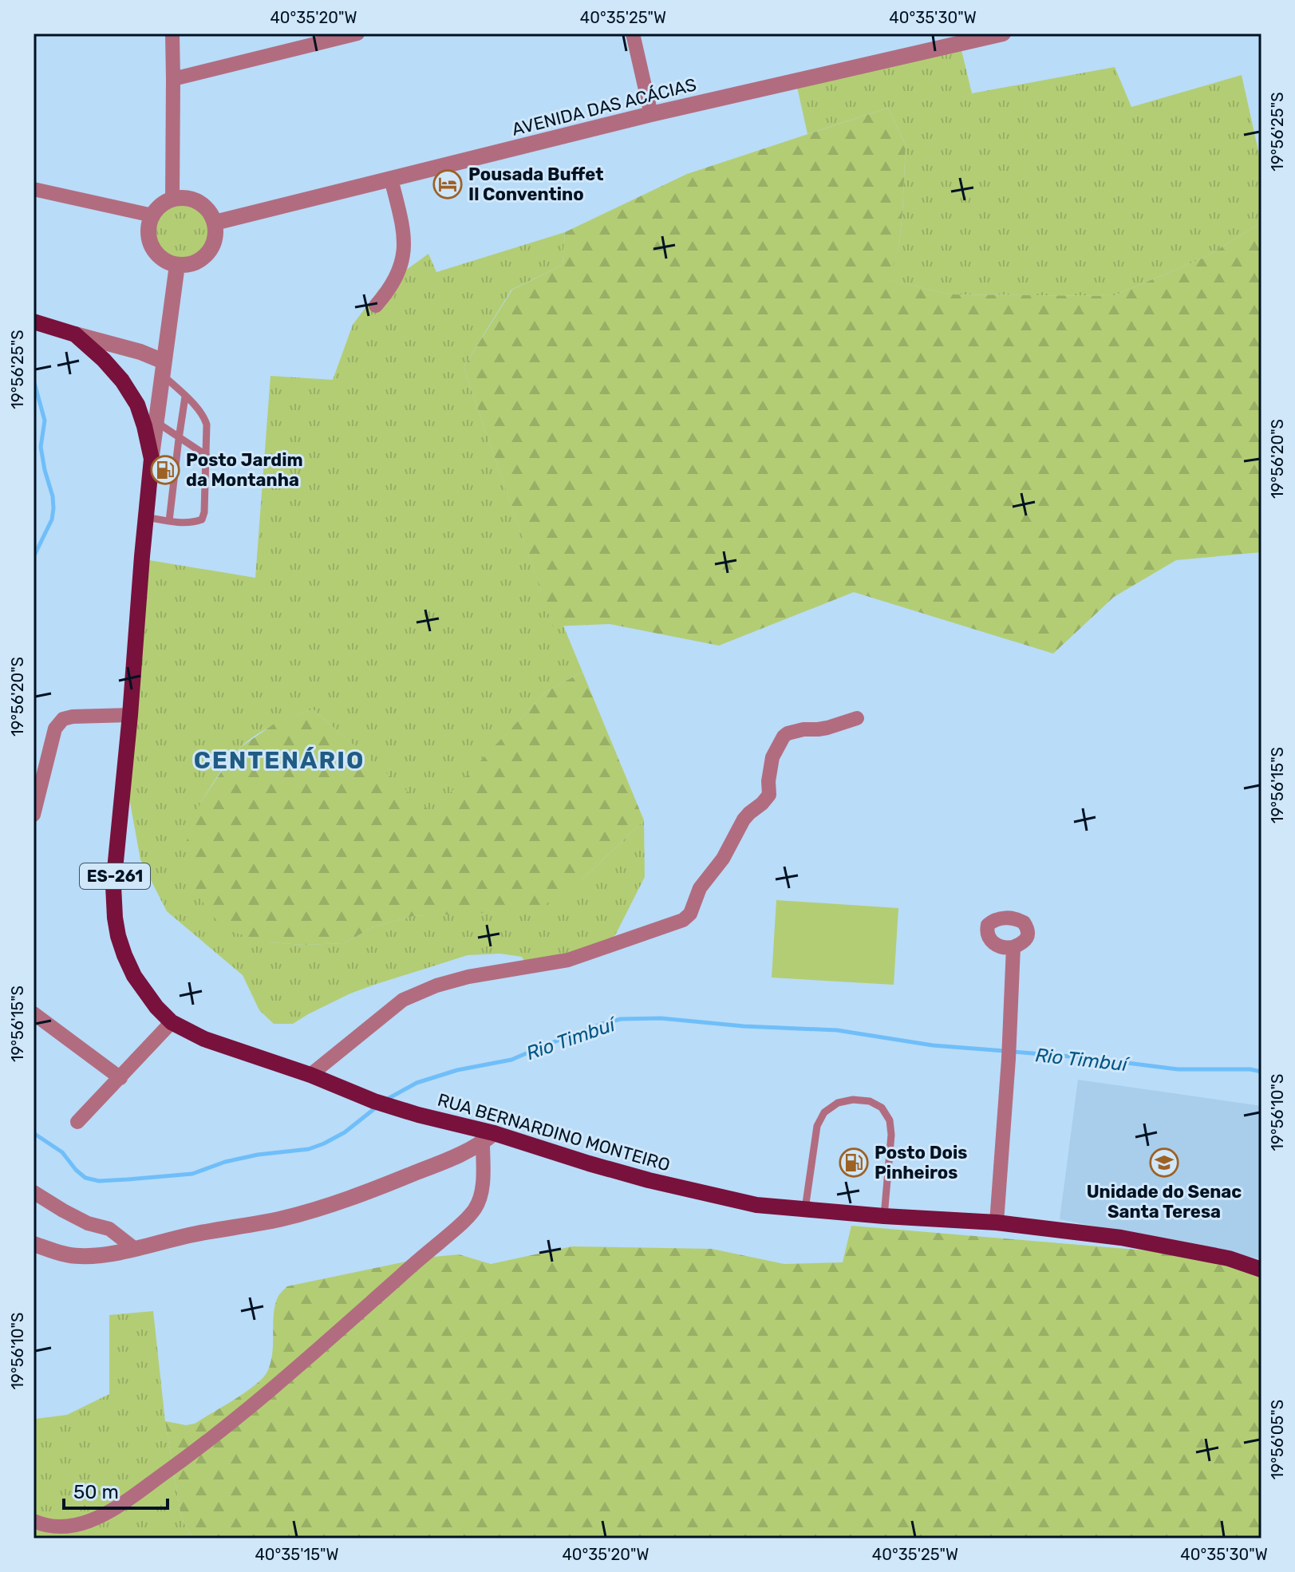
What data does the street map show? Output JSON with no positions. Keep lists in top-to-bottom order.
{
  "streets": {
    "main road": ["ES-261", "RUA BERNARDINO MONTEIRO"],
    "street": ["AVENIDA DAS ACÁCIAS"]
  },
  "crossings": [
    ["ES-261", "RUA BERNARDINO MONTEIRO"]
  ],
  "districts": ["CENTENÁRIO"],
  "water": ["Rio Timbuí"],
  "places": {
    "hotel": ["Pousada Buffet Il Conventino"],
    "fuel station": ["Posto Jardim da Montanha", "Posto Dois Pinheiros"],
    "school or university": ["Unidade do Senac Santa Teresa"]
  },
  "scale_bar": "50 m",
  "coordinates": [
    "40°35'20\"W",
    "40°35'25\"W",
    "40°35'30\"W",
    "19°56'25\"S",
    "19°56'20\"S",
    "19°56'15\"S",
    "19°56'10\"S",
    "19°56'05\"S",
    "40°35'15\"W"
  ]
}
